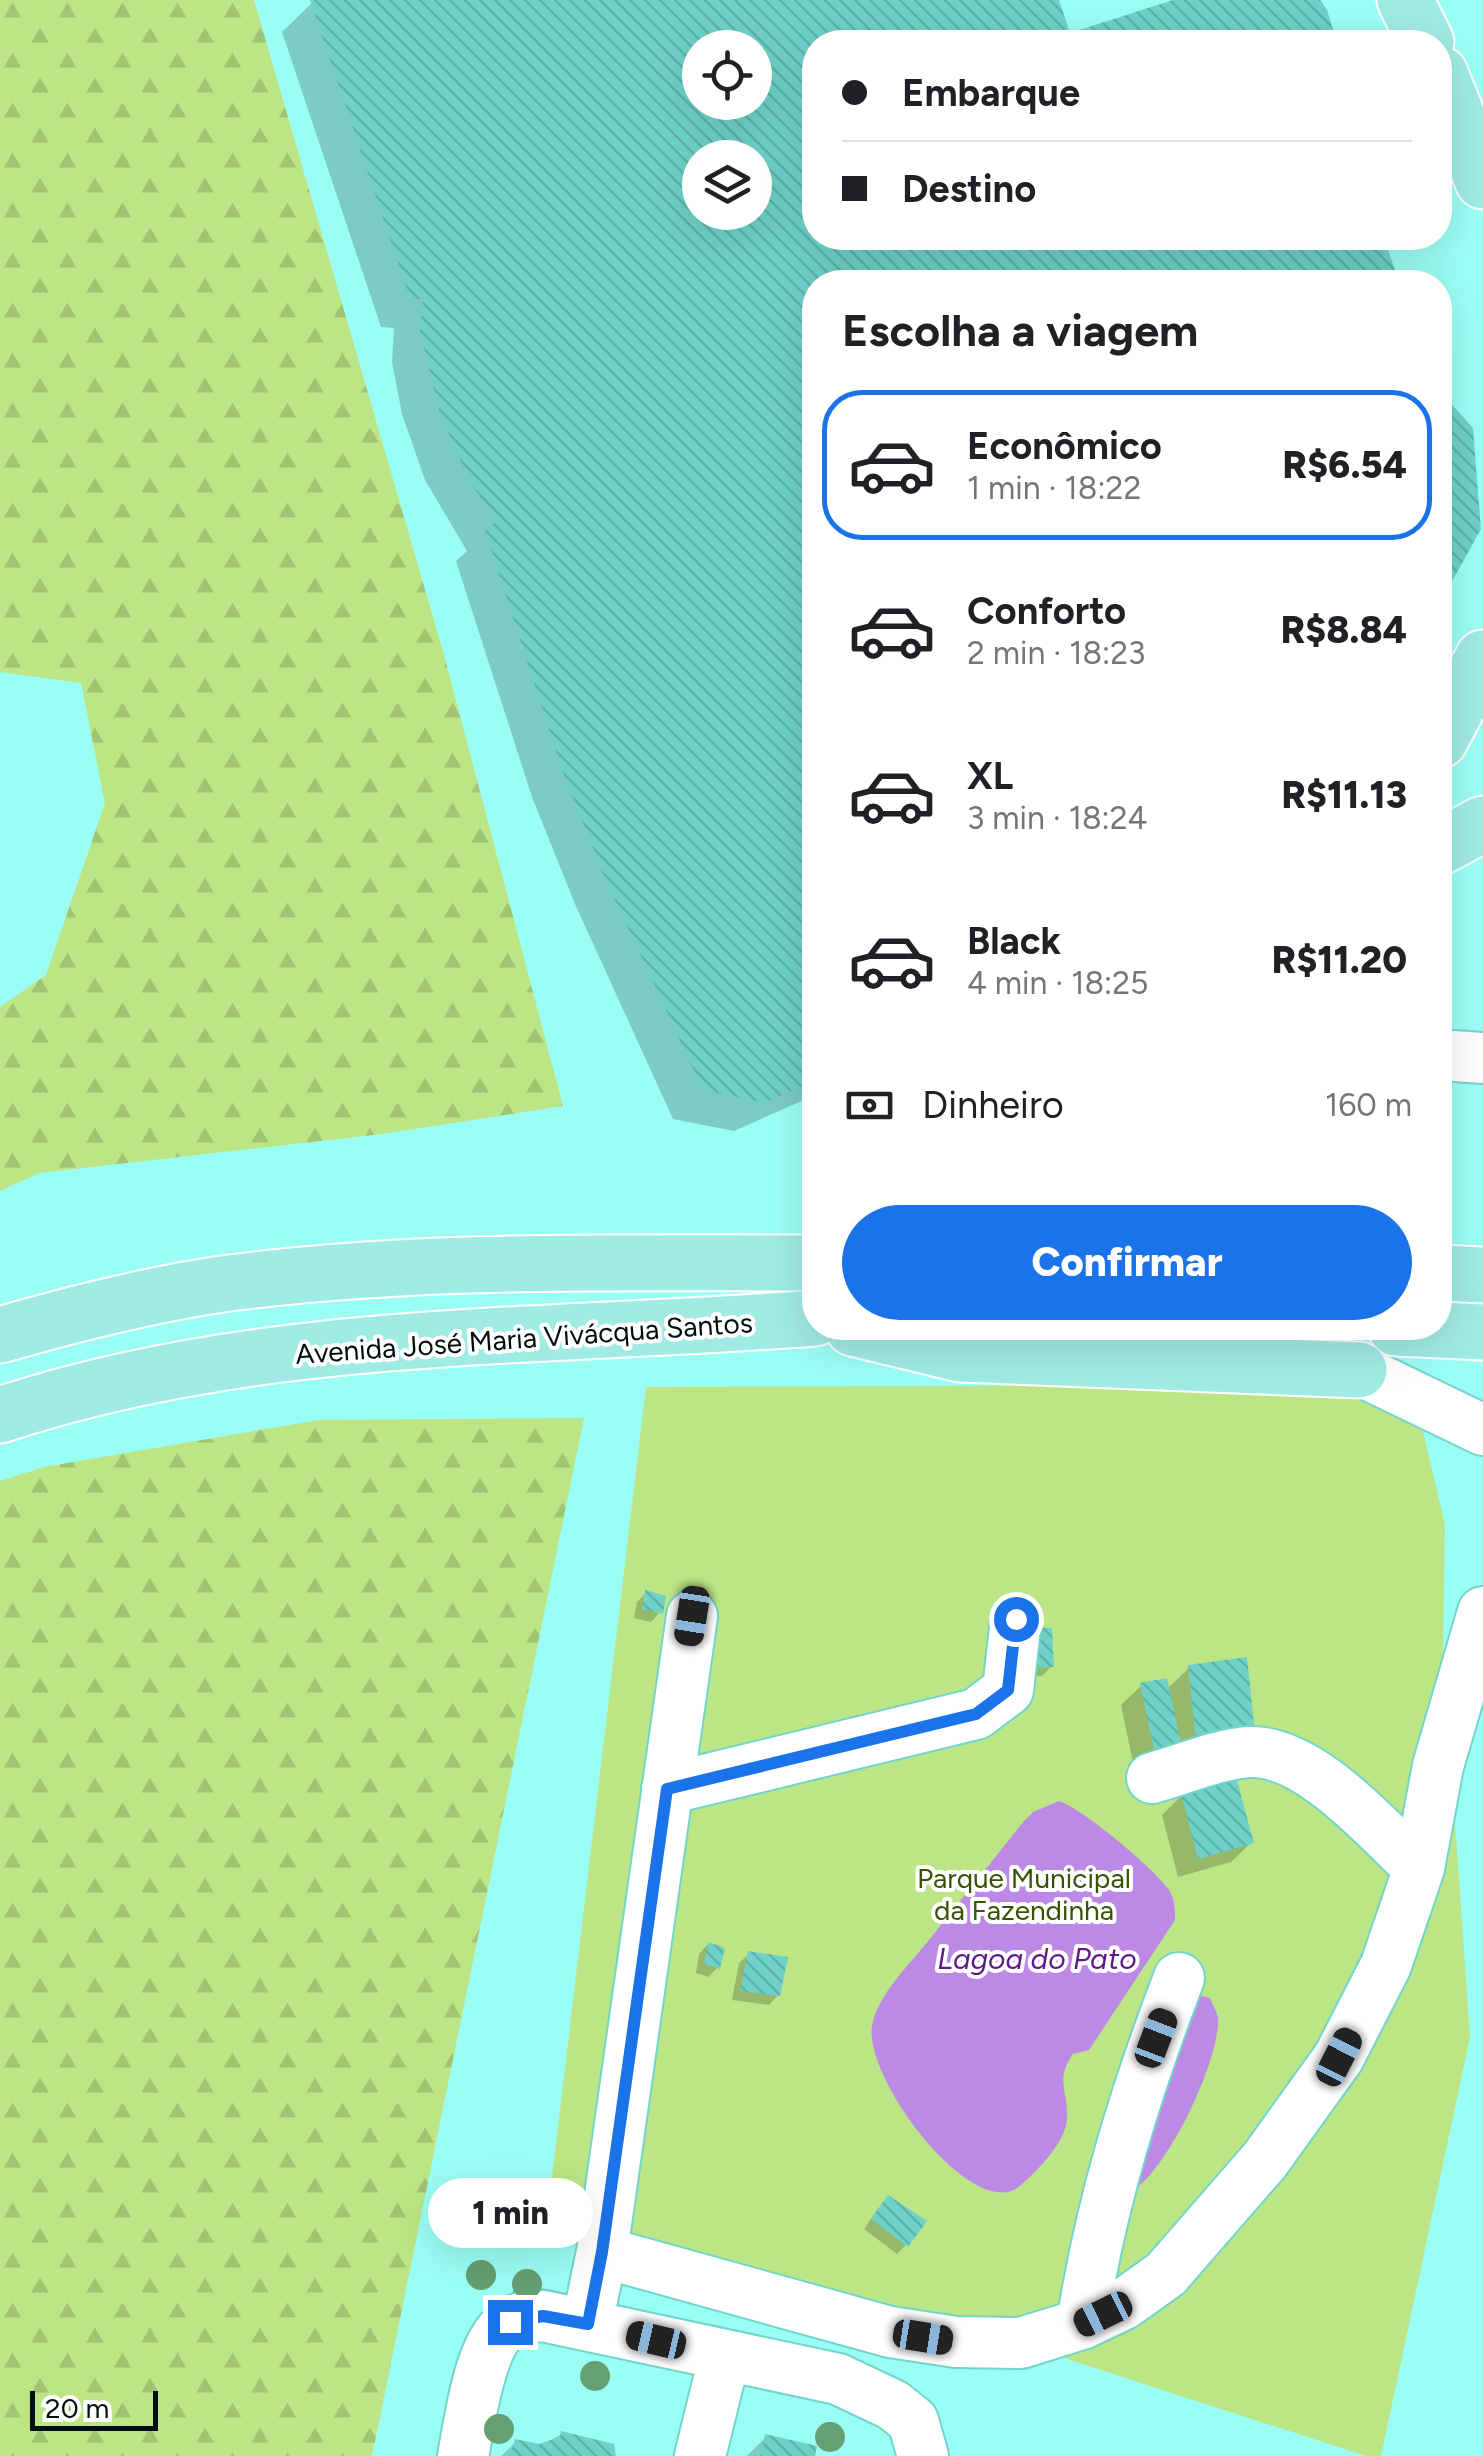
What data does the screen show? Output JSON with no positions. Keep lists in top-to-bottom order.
{
  "streets": {
    "main road": ["Avenida José Maria Vivácqua Santos"]
  },
  "water": ["Lagoa do Pato"],
  "parks": ["Parque Municipal da Fazendinha"],
  "scale_bar": "20 m",
  "page": {
    "banner": ["Embarque", "Destino"],
    "heading": "Escolha a viagem",
    "list": [
      {
        "name": "Econômico",
        "note": "1 min · 18:22",
        "value": "R$6.54"
      },
      {
        "name": "Conforto",
        "note": "2 min · 18:23",
        "value": "R$8.84"
      },
      {
        "name": "XL",
        "note": "3 min · 18:24",
        "value": "R$11.13"
      },
      {
        "name": "Black",
        "note": "4 min · 18:25",
        "value": "R$11.20"
      }
    ],
    "pay": ["Dinheiro", "160 m"],
    "buttons": "Confirmar",
    "bubble": "1 min",
    "scale": "20 m"
  }
}
